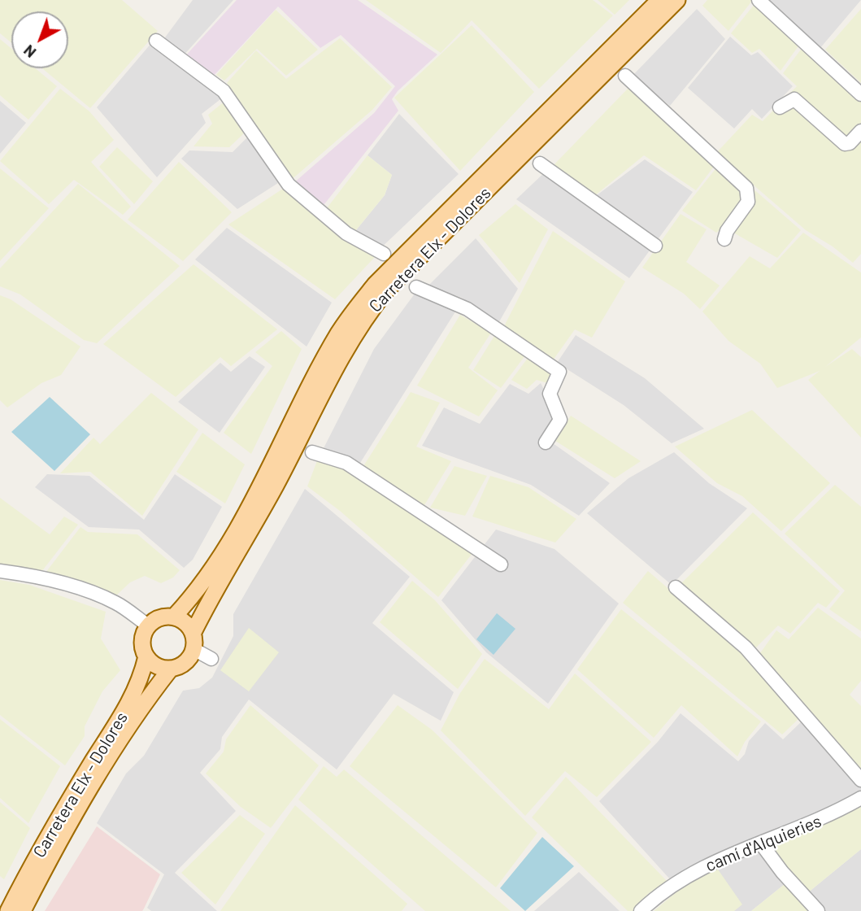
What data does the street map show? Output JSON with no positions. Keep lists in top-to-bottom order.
{
  "streets": {
    "main road": ["Carretera Elx - Dolores"],
    "street": ["camí d'Alquieries"]
  },
  "north": "bottom left"
}
